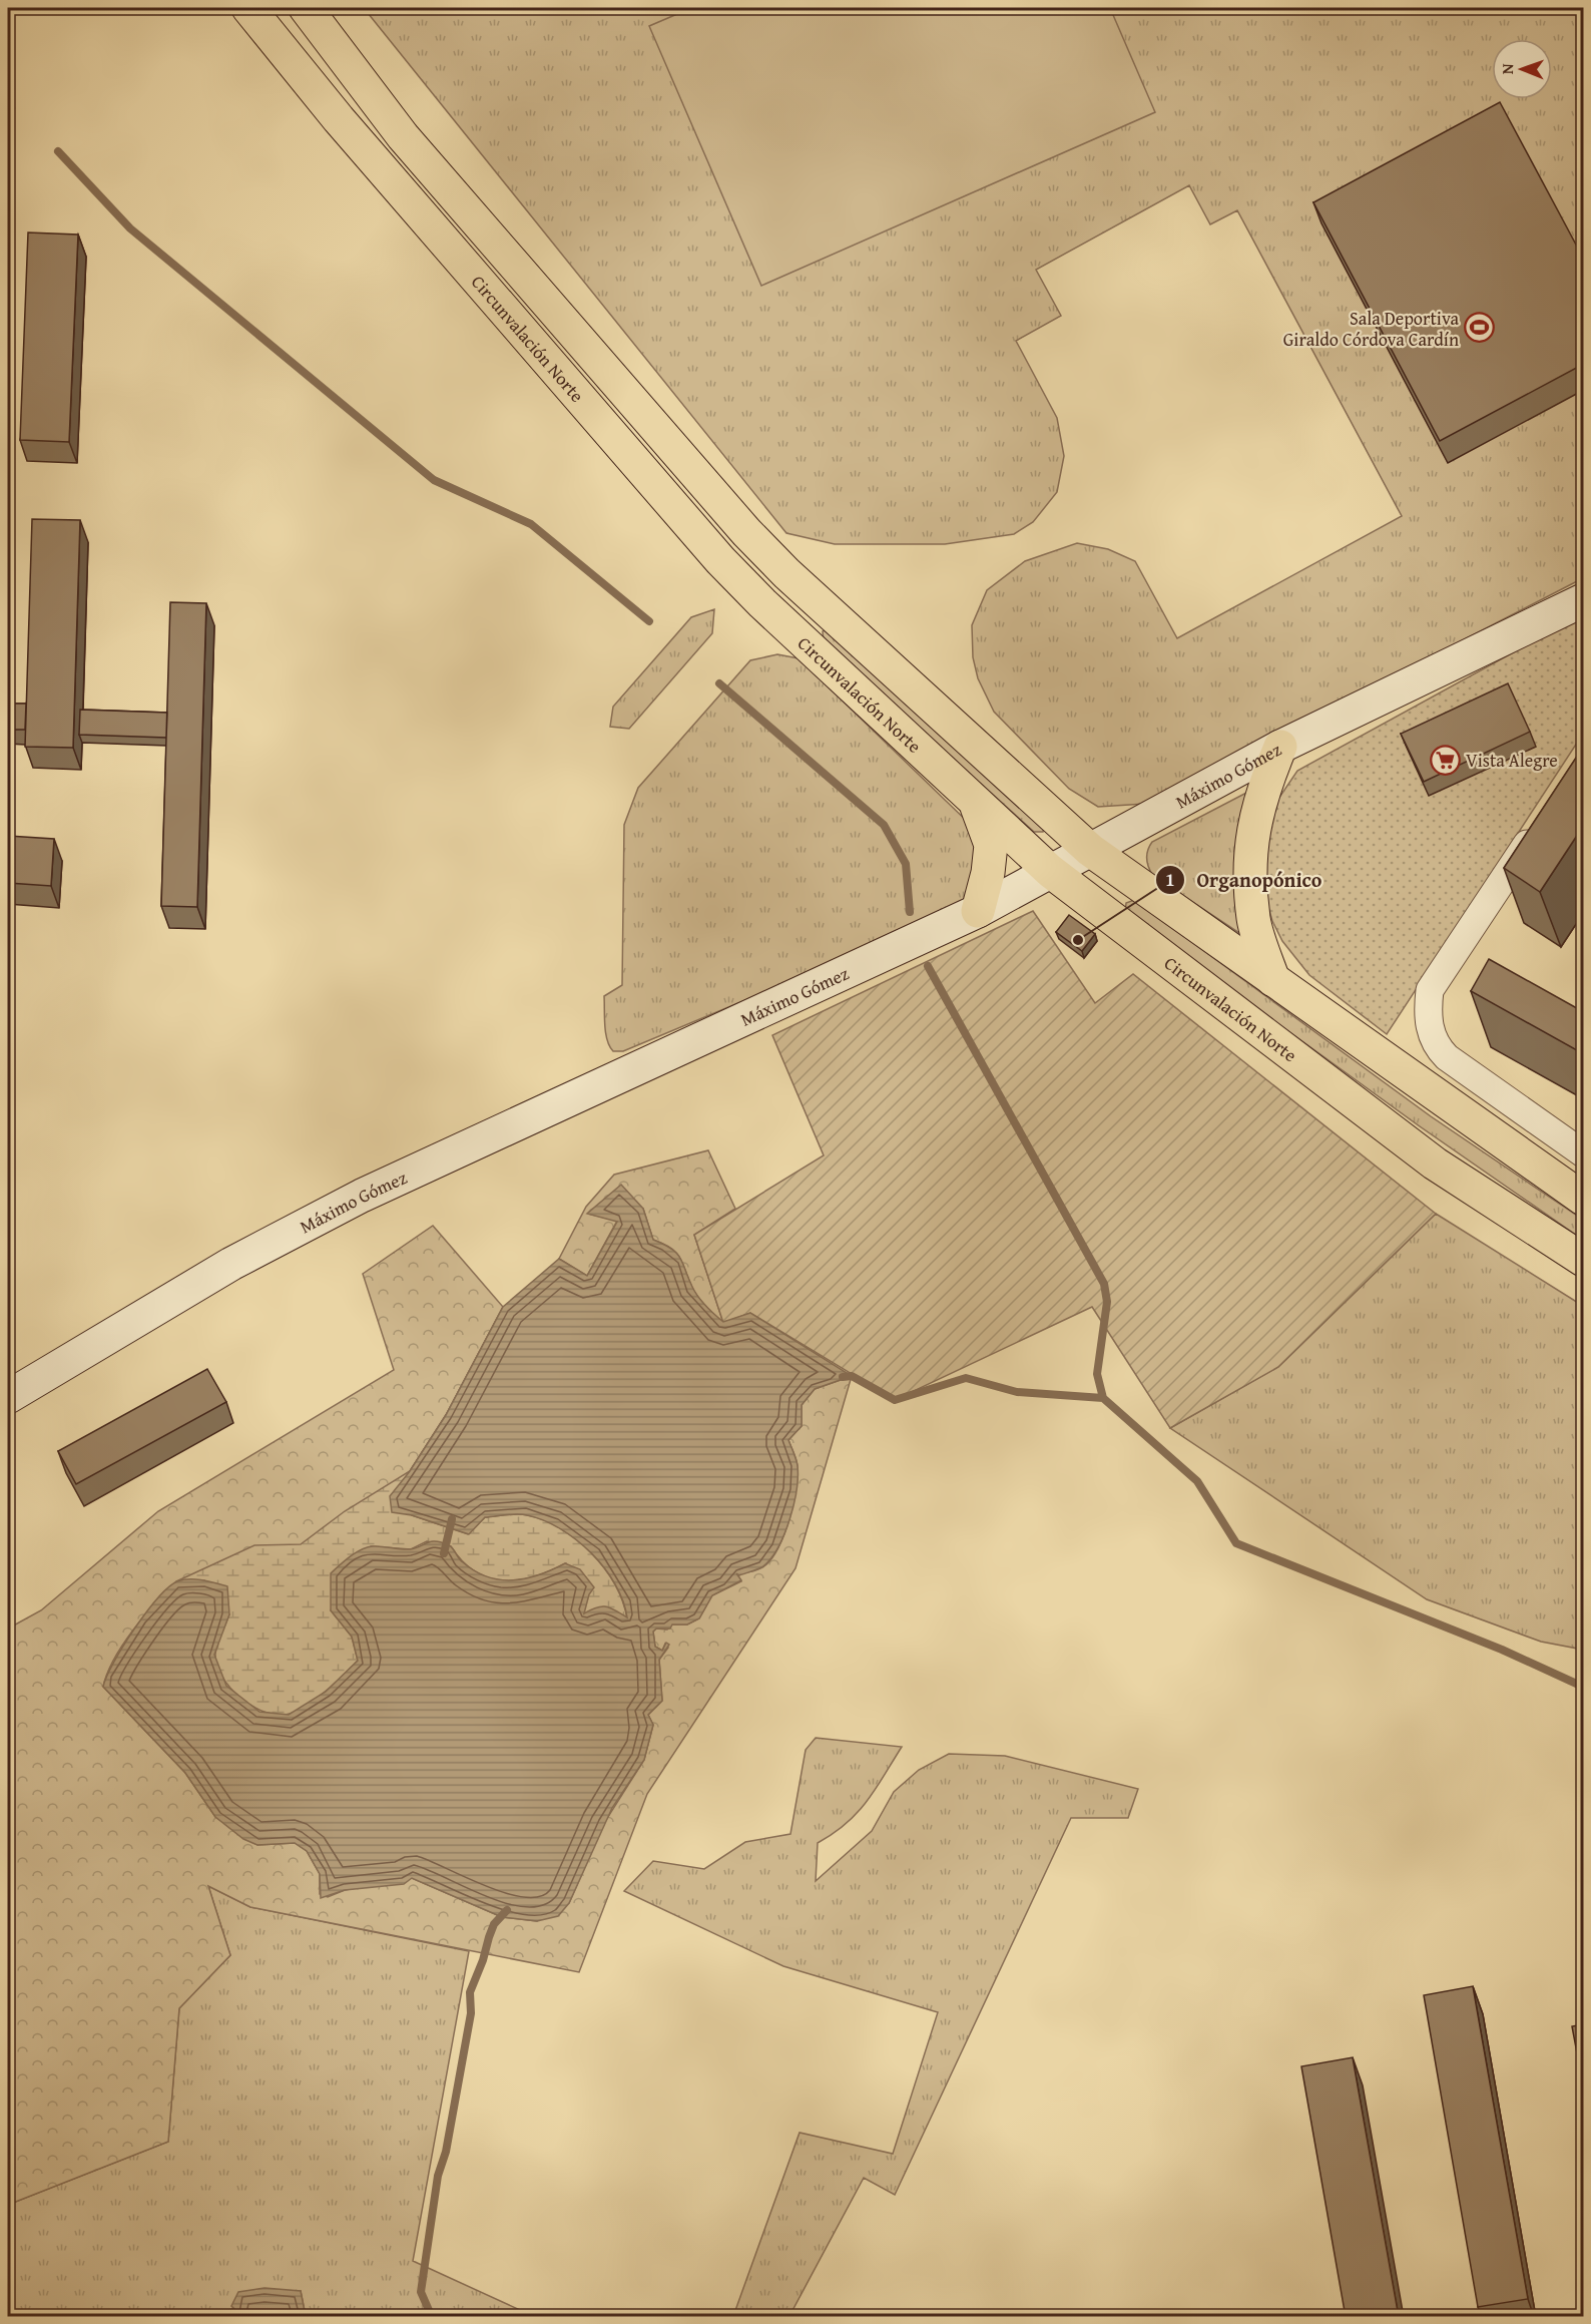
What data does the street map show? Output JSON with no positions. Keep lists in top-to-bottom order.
{
  "streets": {
    "highway": ["Circunvalación Norte"],
    "street": ["Máximo Gómez"]
  },
  "crossings": [
    ["Circunvalación Norte", "Máximo Gómez"]
  ],
  "places": {
    "sports": ["Sala Deportiva Giraldo Córdova Cardín"],
    "supermarket": ["Vista Alegre"],
    "other": ["Organopónico"]
  },
  "north": "left"
}
